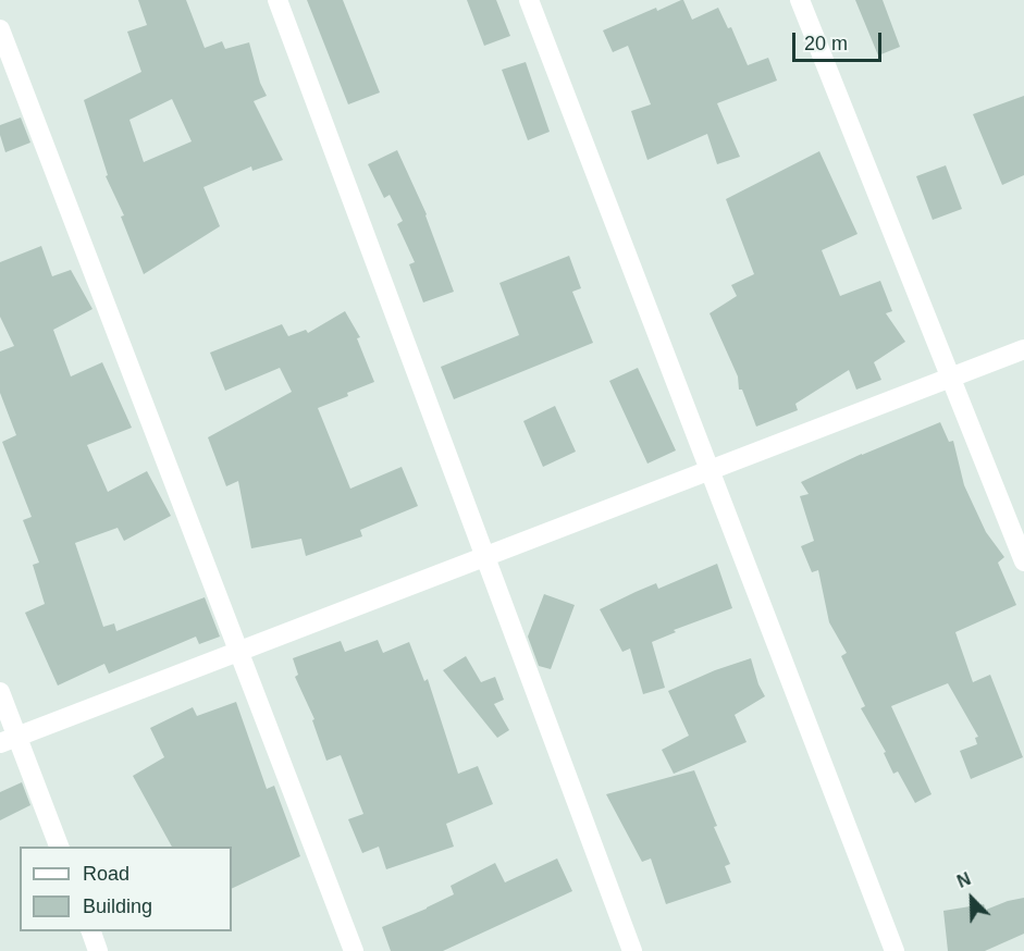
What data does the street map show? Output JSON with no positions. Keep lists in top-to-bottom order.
{
  "legend": ["Road", "Building"],
  "scale_bar": "20 m",
  "north": "top left"
}
